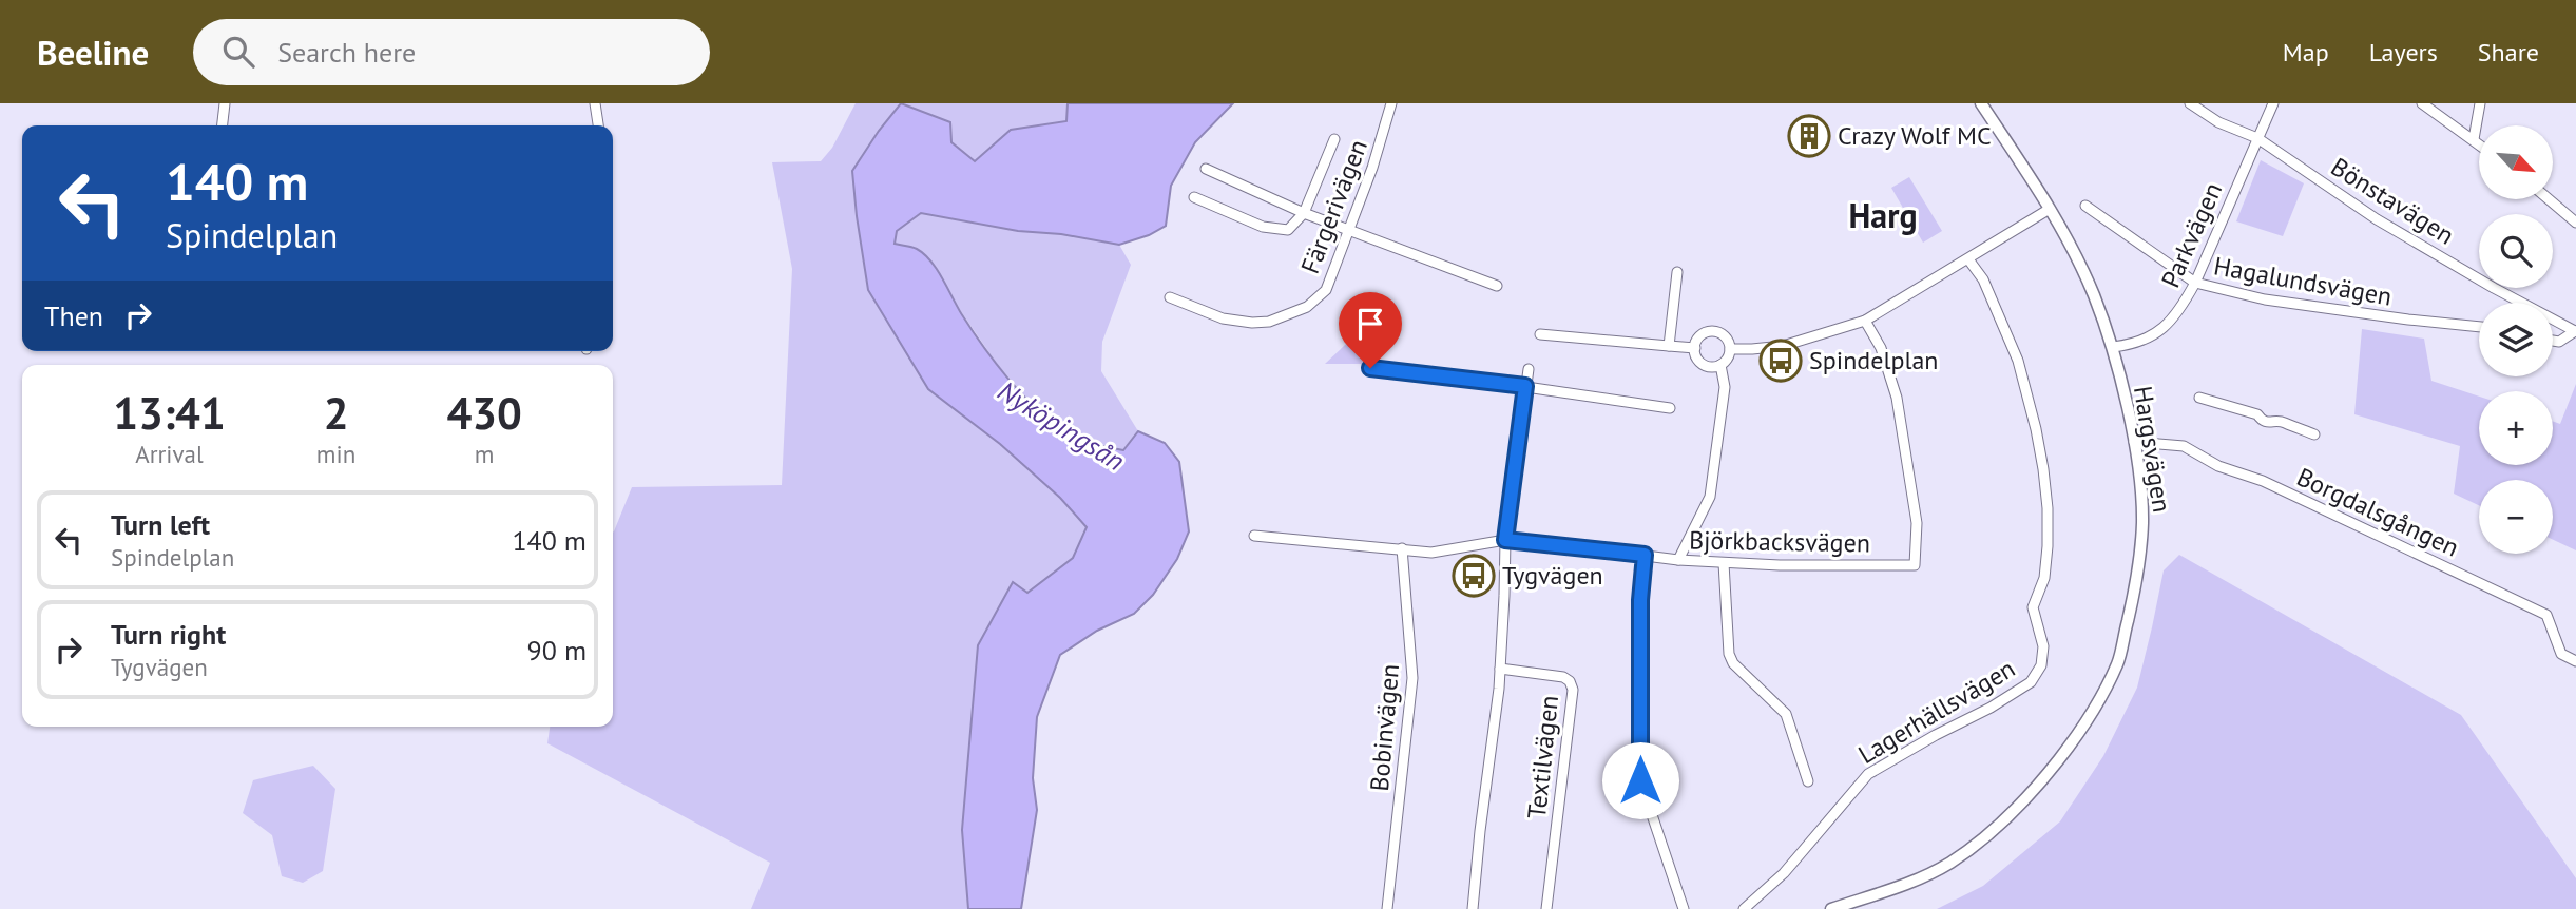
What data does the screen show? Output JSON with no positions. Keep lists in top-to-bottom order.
{
  "streets": {
    "street": [
      "Bönstavägen",
      "Färgerivägen",
      "Parkvägen",
      "Hagalundsvägen",
      "Hargsvägen",
      "Borgdalsgången",
      "Björkbacksvägen",
      "Lagerhällsvägen",
      "Bobinvägen",
      "Textilvägen"
    ]
  },
  "crossings": [
    ["Bönstavägen", "Parkvägen"],
    ["Parkvägen", "Hagalundsvägen"],
    ["Parkvägen", "Hargsvägen"],
    ["Hargsvägen", "Borgdalsgången"]
  ],
  "districts": ["Harg"],
  "water": ["Nyköpingsån"],
  "places": {
    "building": ["Crazy Wolf MC"],
    "bus stop": ["Spindelplan", "Tygvägen"]
  },
  "north": "bottom right",
  "page": {
    "header": "Beeline",
    "search": "Search here",
    "nav": ["Map", "Layers", "Share"],
    "map_buttons": ["+", "−"],
    "turn": ["140 m", "Spindelplan"],
    "then": "Then",
    "eta": [
      "13:41",
      "Arrival",
      "2",
      "min",
      "430",
      "m"
    ],
    "list": [
      {
        "name": "Turn left",
        "note": "Spindelplan",
        "value": "140 m"
      },
      {
        "name": "Turn right",
        "note": "Tygvägen",
        "value": "90 m"
      }
    ]
  }
}
